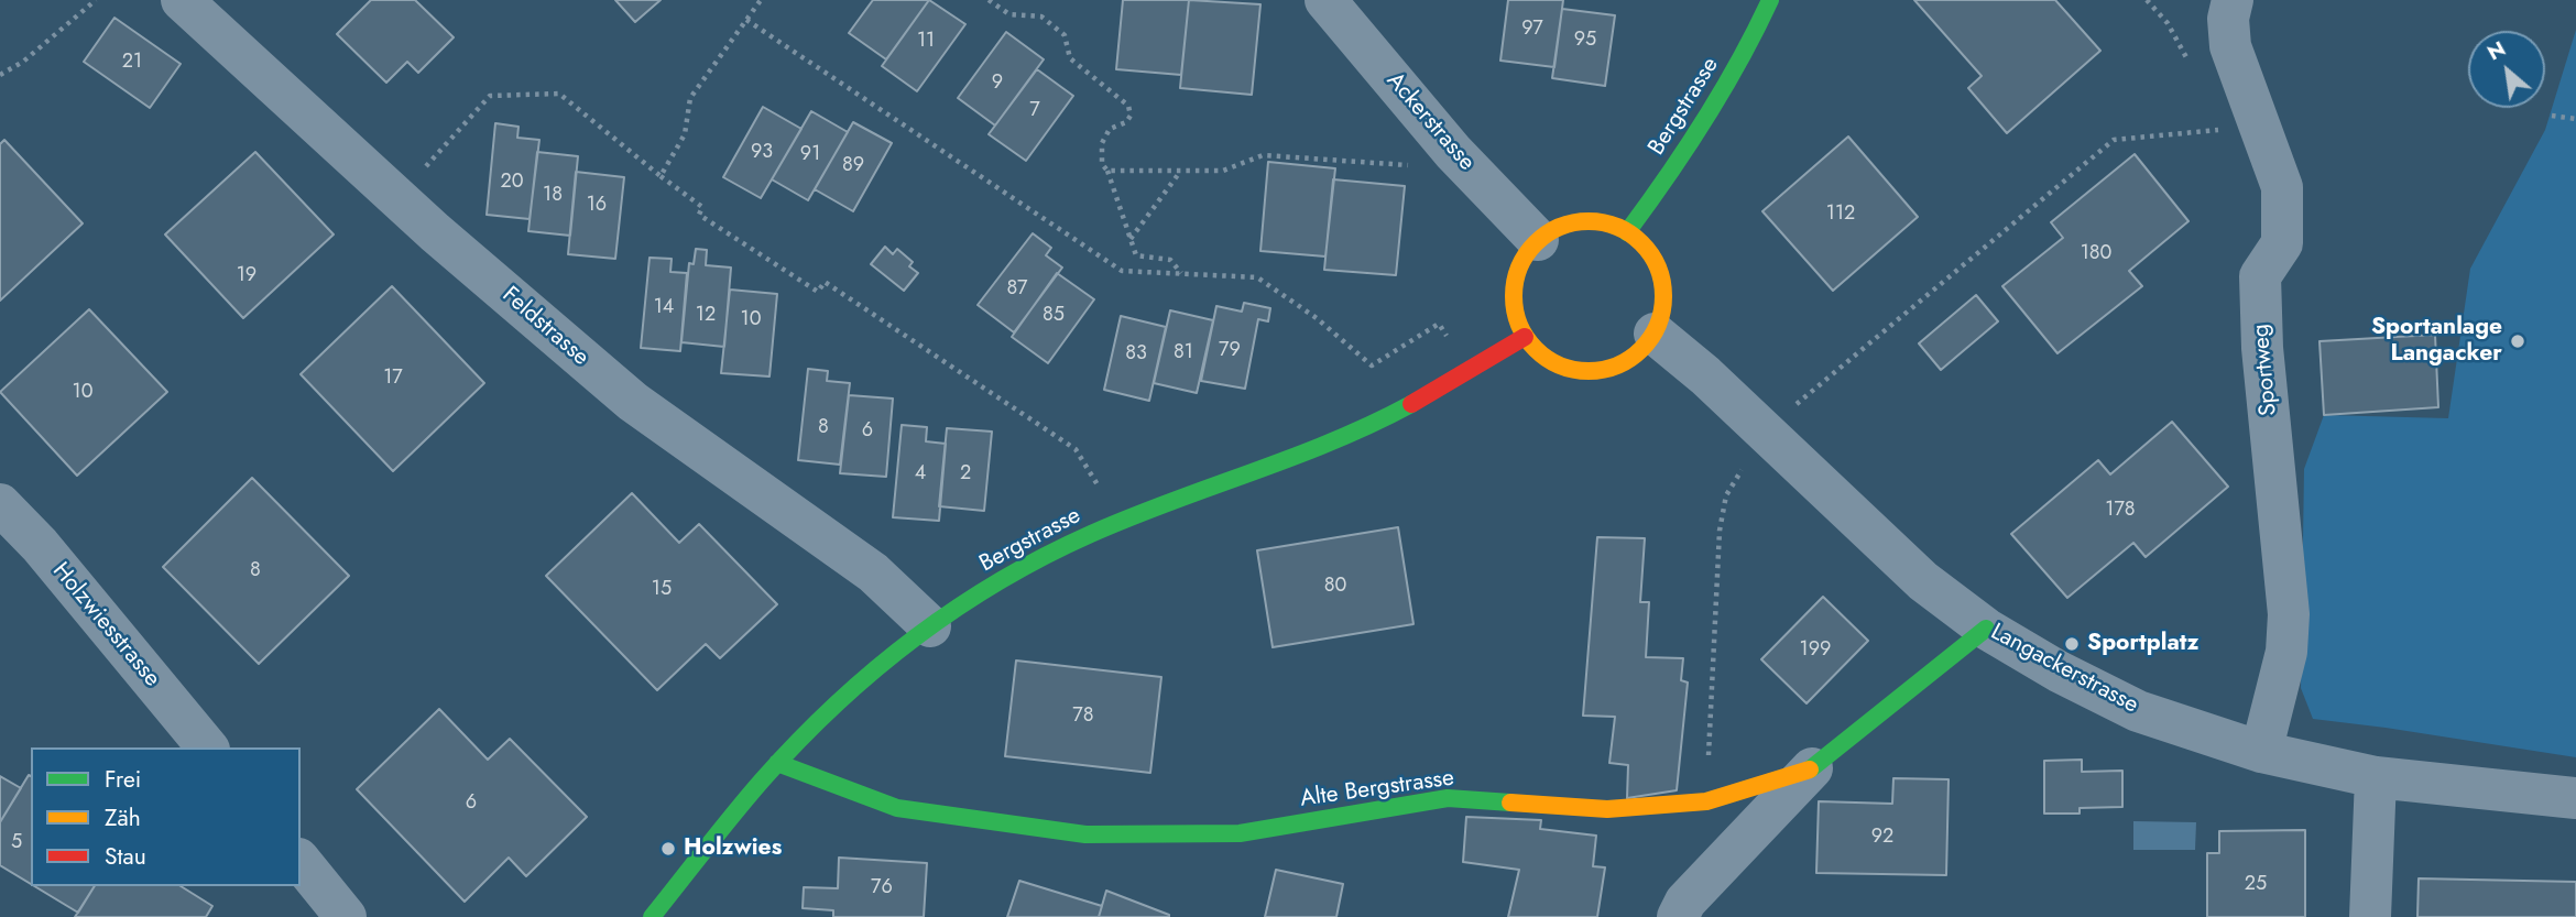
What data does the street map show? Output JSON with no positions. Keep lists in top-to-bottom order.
{
  "streets": {
    "street": [
      "Bergstrasse",
      "Ackerstrasse",
      "Feldstrasse",
      "Sportweg",
      "Holzwiesstrasse",
      "Langackerstrasse",
      "Alte Bergstrasse"
    ]
  },
  "crossings": [
    ["Bergstrasse", "Ackerstrasse"],
    ["Bergstrasse", "Feldstrasse"],
    ["Bergstrasse", "Langackerstrasse"],
    ["Bergstrasse", "Alte Bergstrasse"],
    ["Ackerstrasse", "Langackerstrasse"],
    ["Sportweg", "Langackerstrasse"],
    ["Langackerstrasse", "Alte Bergstrasse"]
  ],
  "places": ["Sportanlage Langacker", "Sportplatz", "Holzwies"],
  "house_numbers": [
    "97",
    "95",
    "11",
    "21",
    "9",
    "7",
    "93",
    "91",
    "89",
    "20",
    "18",
    "16",
    "112",
    "180",
    "19",
    "87",
    "14",
    "12",
    "85",
    "10",
    "79",
    "81",
    "83",
    "17",
    "10",
    "8",
    "6",
    "4",
    "2",
    "178",
    "8",
    "80",
    "15",
    "199",
    "78",
    "6",
    "92",
    "5",
    "25",
    "76"
  ],
  "legend": ["Frei", "Zäh", "Stau"],
  "north": "top left"
}
